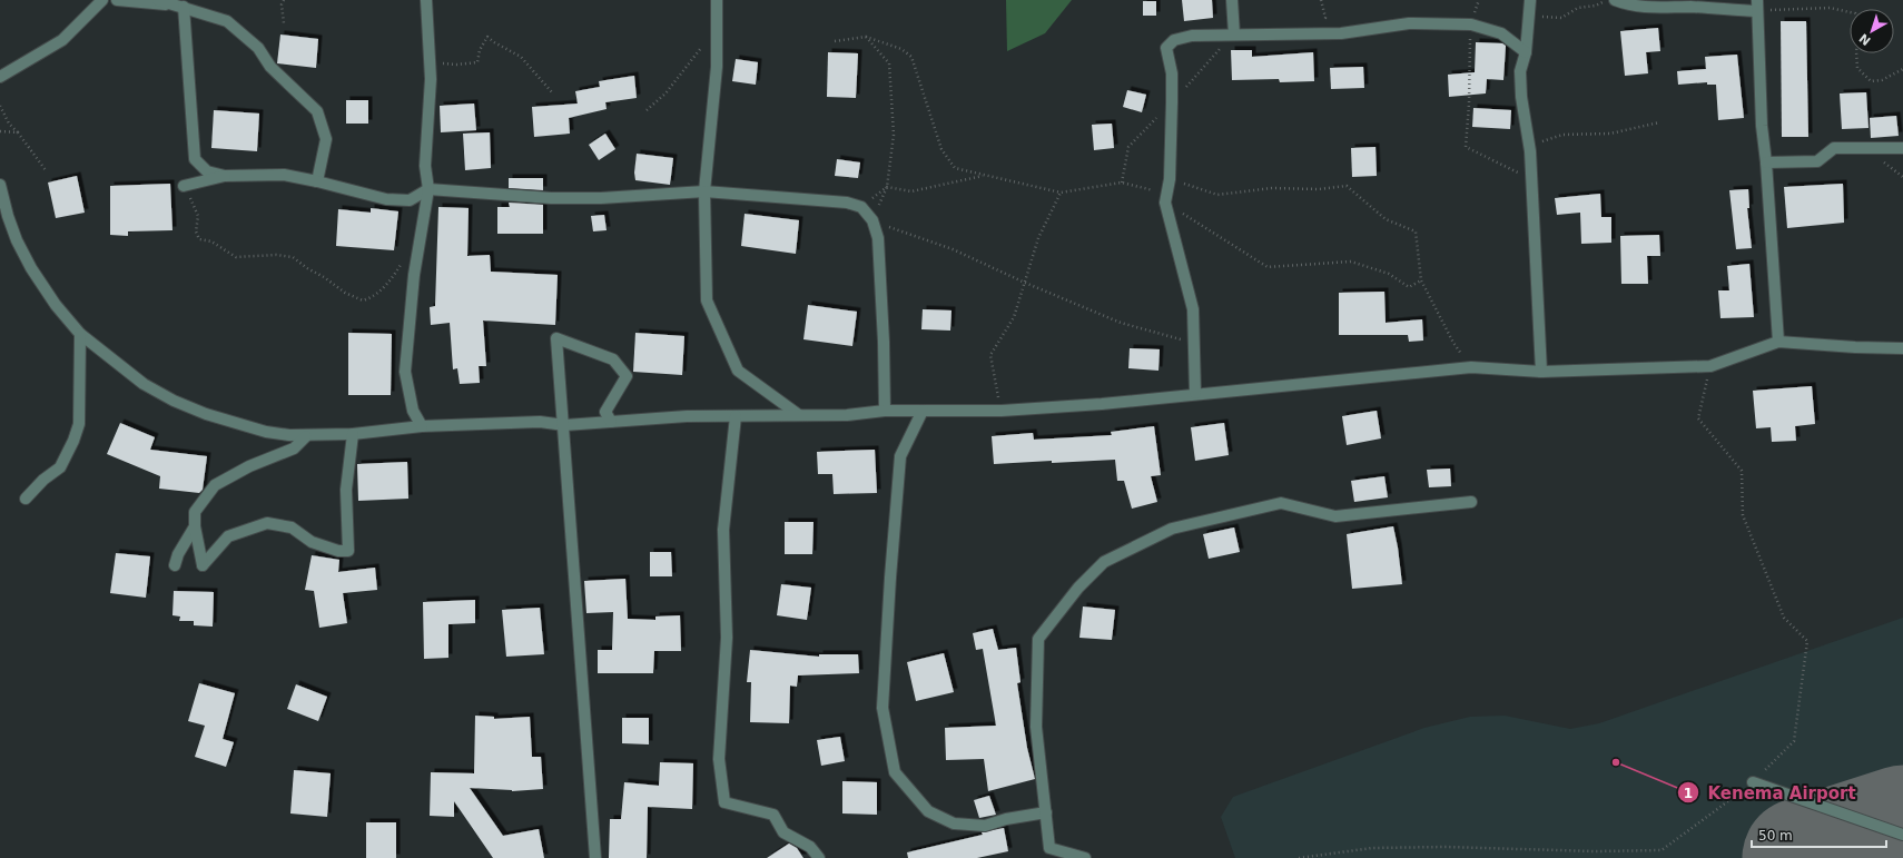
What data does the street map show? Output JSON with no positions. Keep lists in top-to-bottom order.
{
  "places": ["Kenema Airport"],
  "scale_bar": "50 m",
  "north": "bottom left"
}
